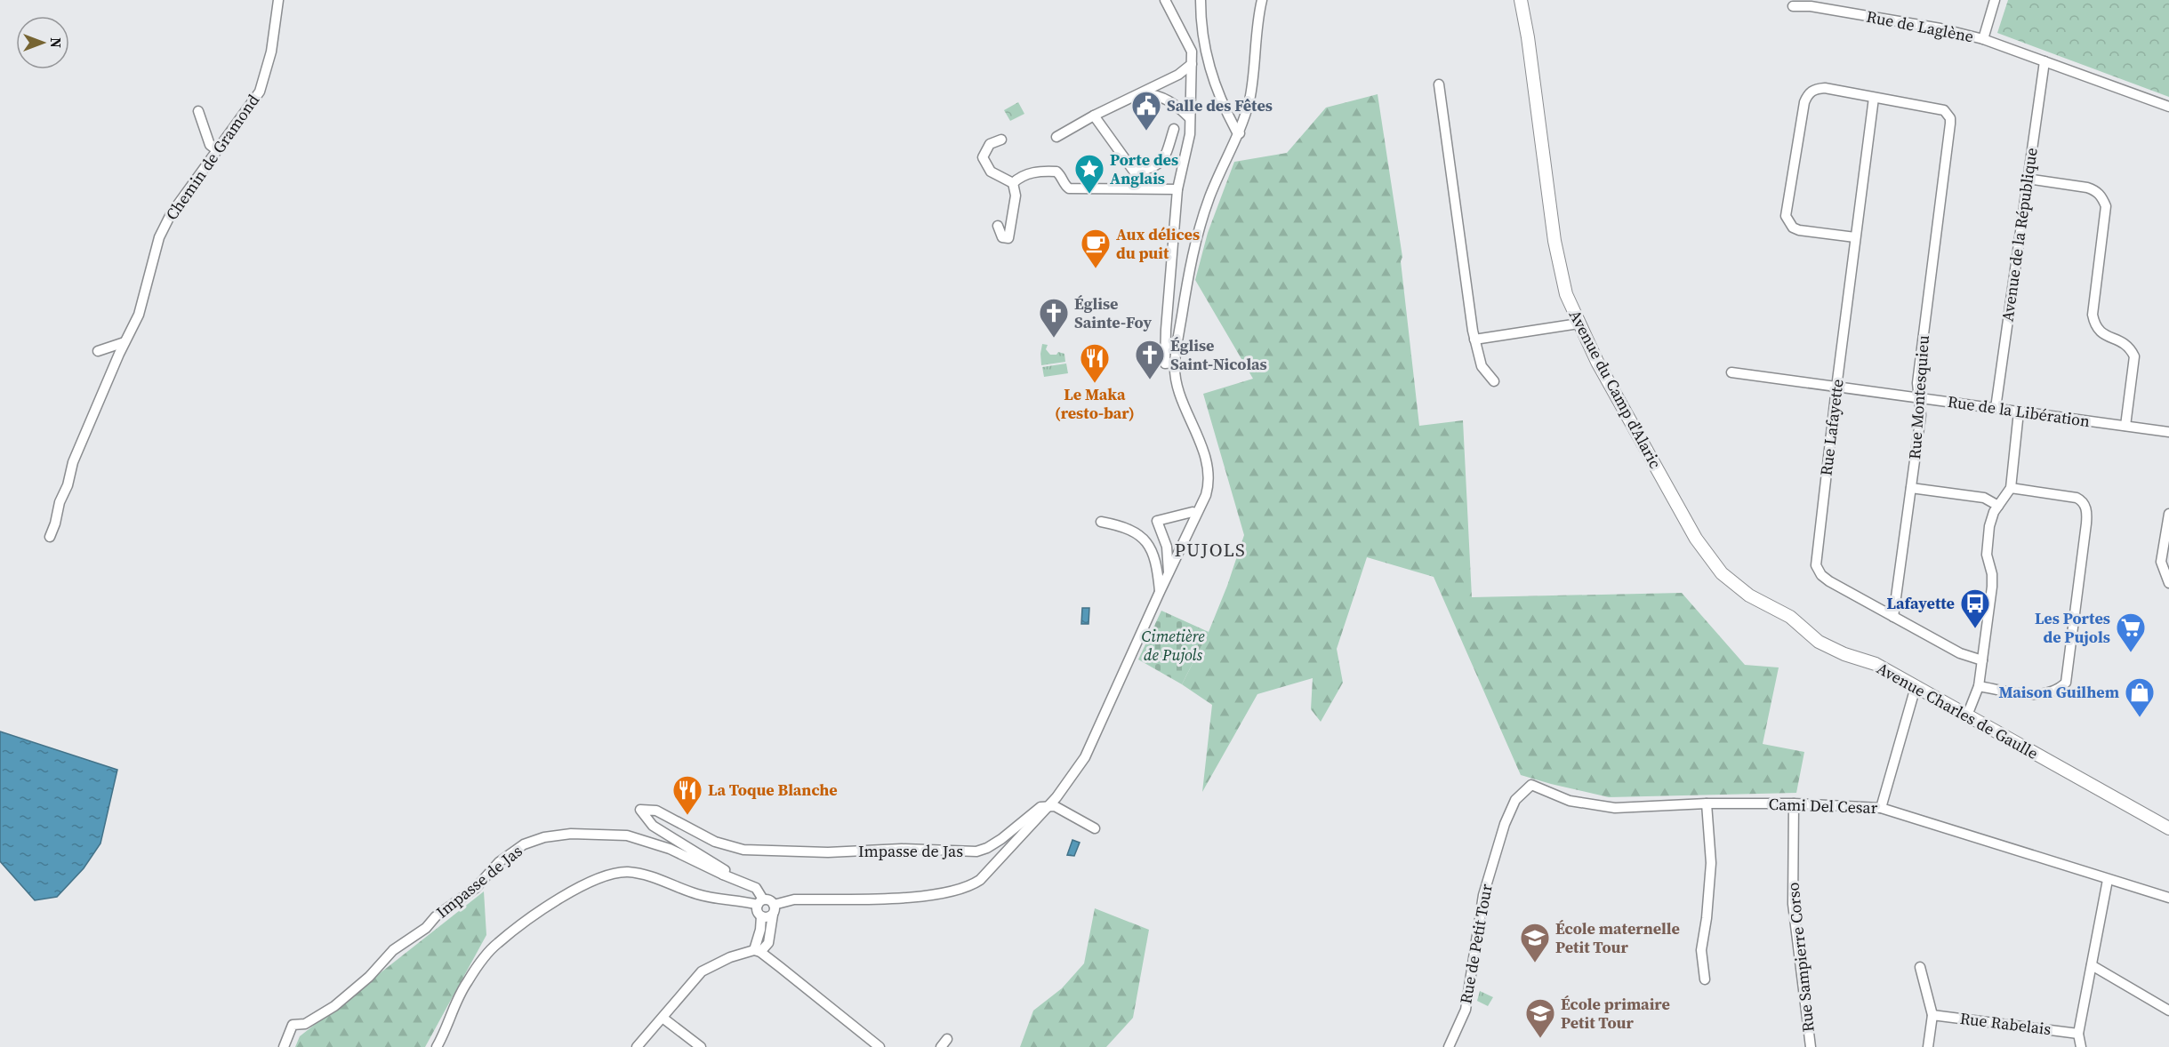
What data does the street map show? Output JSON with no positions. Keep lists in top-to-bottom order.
{
  "streets": {
    "main road": ["Avenue du Camp d'Alaric", "Avenue Charles de Gaulle"],
    "street": [
      "Rue de Laglène",
      "Chemin de Gramond",
      "Avenue de la République",
      "Rue Montesquieu",
      "Rue de la Libération",
      "Rue Lafayette",
      "Cami Del Cesar",
      "Impasse de Jas",
      "Rue de Petit Tour",
      "Rue Sampierre Corso",
      "Rue Rabelais"
    ]
  },
  "crossings": [
    ["Rue de Laglène", "Avenue de la République"],
    ["Avenue de la République", "Rue de la Libération"],
    ["Avenue du Camp d'Alaric", "Avenue Charles de Gaulle"],
    ["Rue Montesquieu", "Rue de la Libération"],
    ["Rue Montesquieu", "Rue Lafayette"],
    ["Rue de la Libération", "Rue Lafayette"],
    ["Cami Del Cesar", "Rue de Petit Tour"],
    ["Cami Del Cesar", "Rue Sampierre Corso"]
  ],
  "districts": ["PUJOLS"],
  "parks": ["Cimetière de Pujols"],
  "places": {
    "public building": ["Salle des Fêtes"],
    "place": ["Porte des Anglais"],
    "cafe": ["Aux délices du puit"],
    "church": ["Église Sainte-Foy", "Église Saint-Nicolas"],
    "restaurant": ["Le Maka (resto-bar)", "La Toque Blanche"],
    "bus stop": ["Lafayette"],
    "supermarket": ["Les Portes de Pujols"],
    "shop": ["Maison Guilhem"],
    "school or university": ["École maternelle Petit Tour", "École primaire Petit Tour"]
  },
  "north": "right"
}
